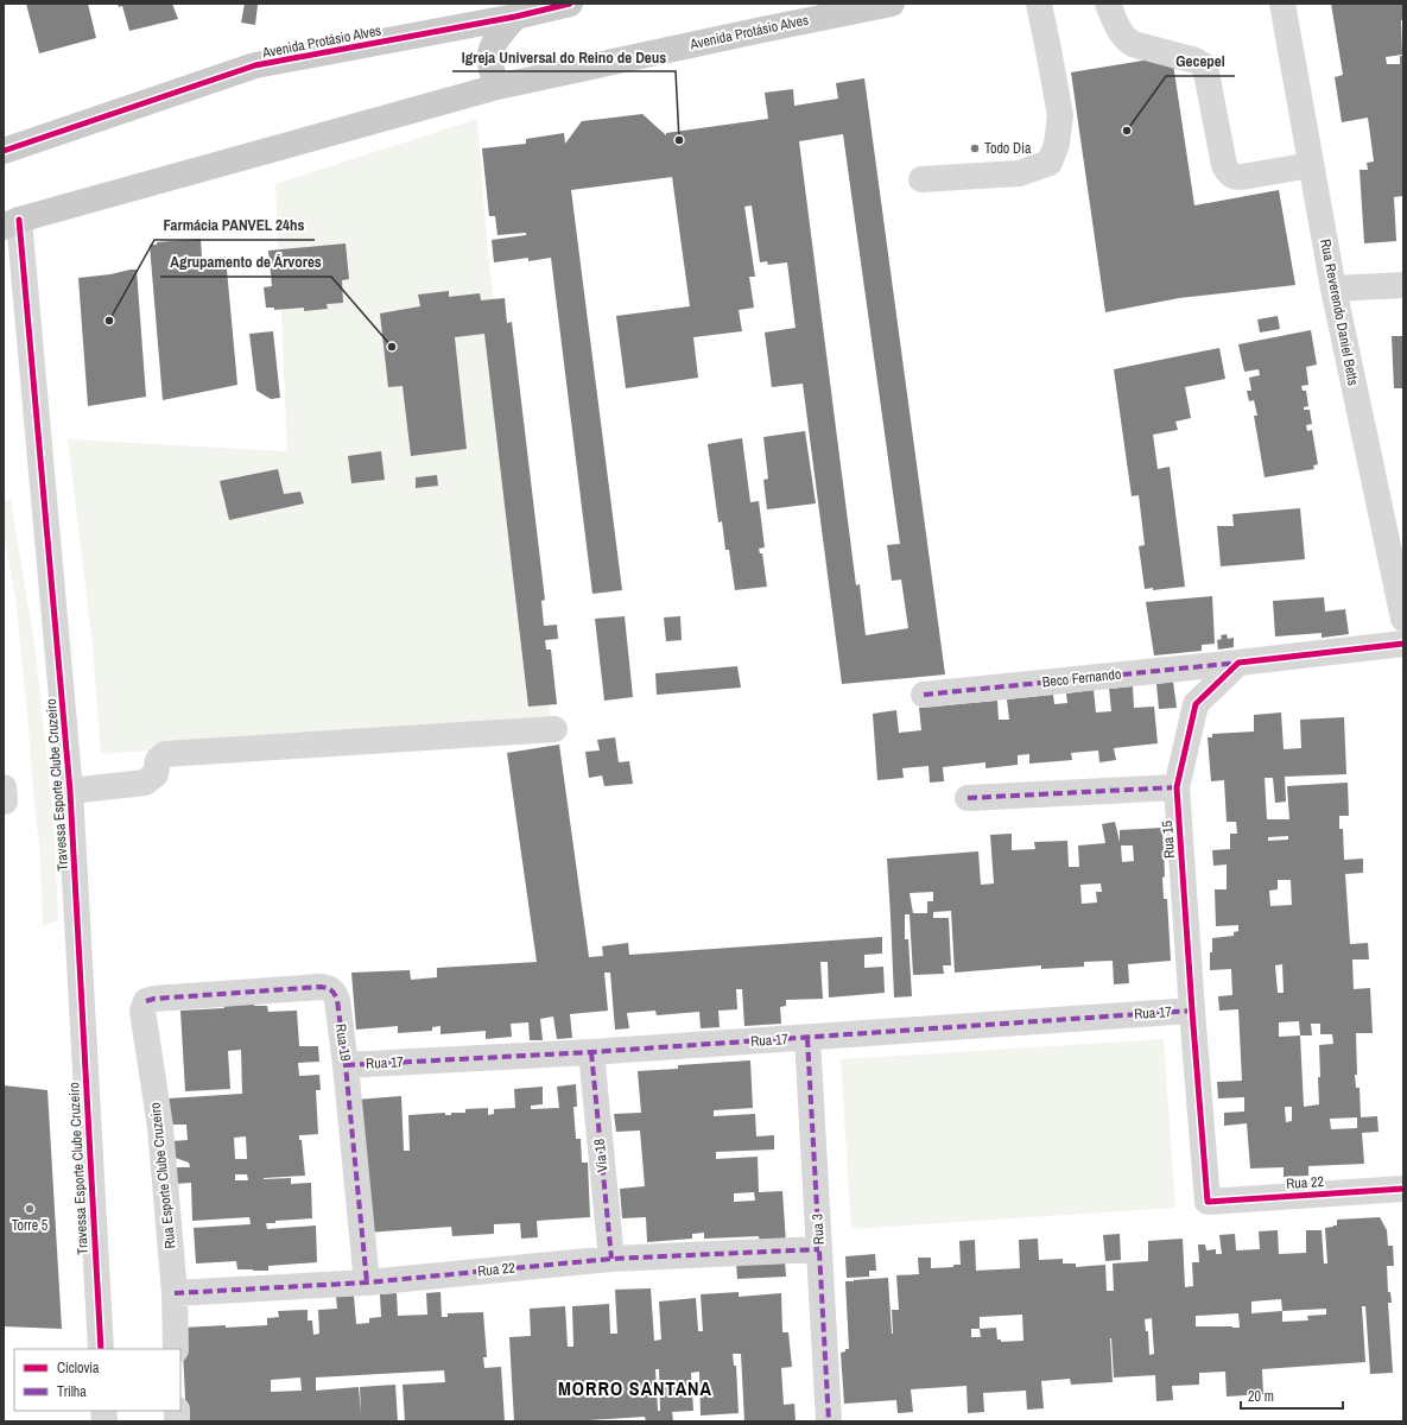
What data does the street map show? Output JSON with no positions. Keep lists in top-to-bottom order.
{
  "streets": {
    "main road": ["Avenida Protásio Alves"],
    "street": [
      "Rua Reverendo Daniel Betts",
      "Beco Fernando",
      "Travessa Esporte Clube Cruzeiro",
      "Rua 15",
      "Rua 17",
      "Rua 19",
      "Via 18",
      "Rua Esporte Clube Cruzeiro",
      "Rua 22",
      "Rua 3"
    ]
  },
  "crossings": [
    ["Avenida Protásio Alves", "Travessa Esporte Clube Cruzeiro"],
    ["Beco Fernando", "Rua 15"],
    ["Rua 15", "Rua 17"],
    ["Rua 15", "Rua 22"],
    ["Rua 17", "Rua 19"],
    ["Rua 17", "Via 18"],
    ["Rua 17", "Rua 3"],
    ["Rua 19", "Rua Esporte Clube Cruzeiro"],
    ["Rua 19", "Rua 22"],
    ["Via 18", "Rua 22"],
    ["Rua Esporte Clube Cruzeiro", "Rua 22"],
    ["Rua 22", "Rua 3"]
  ],
  "districts": ["MORRO SANTANA"],
  "places": [
    "Gecepel",
    "Igreja Universal do Reino de Deus",
    "Todo Dia",
    "Farmácia PANVEL 24hs",
    "Agrupamento de Árvores",
    "Torre 5"
  ],
  "legend": ["Ciclovia", "Trilha"],
  "scale_bar": "20 m"
}
